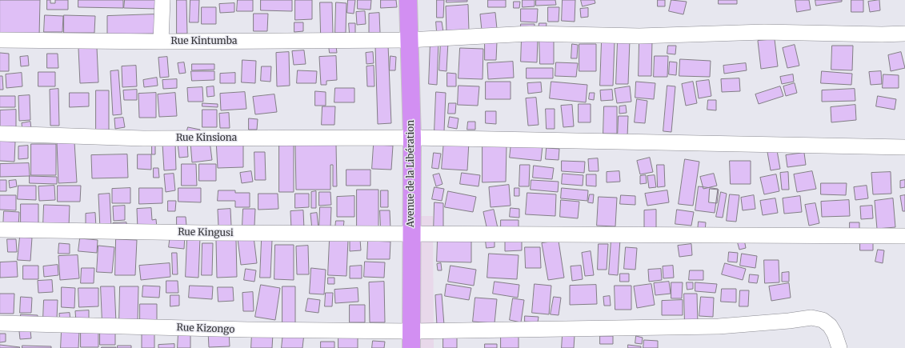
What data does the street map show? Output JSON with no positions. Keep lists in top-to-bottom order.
{
  "streets": {
    "highway": ["Avenue de la Libération"],
    "street": [
      "Rue Kintumba",
      "Rue Kinsiona",
      "Rue Kingusi",
      "Rue Kizongo"
    ]
  },
  "crossings": [
    ["Rue Kintumba", "Avenue de la Libération"],
    ["Rue Kinsiona", "Avenue de la Libération"],
    ["Avenue de la Libération", "Rue Kingusi"],
    ["Avenue de la Libération", "Rue Kizongo"]
  ]
}
